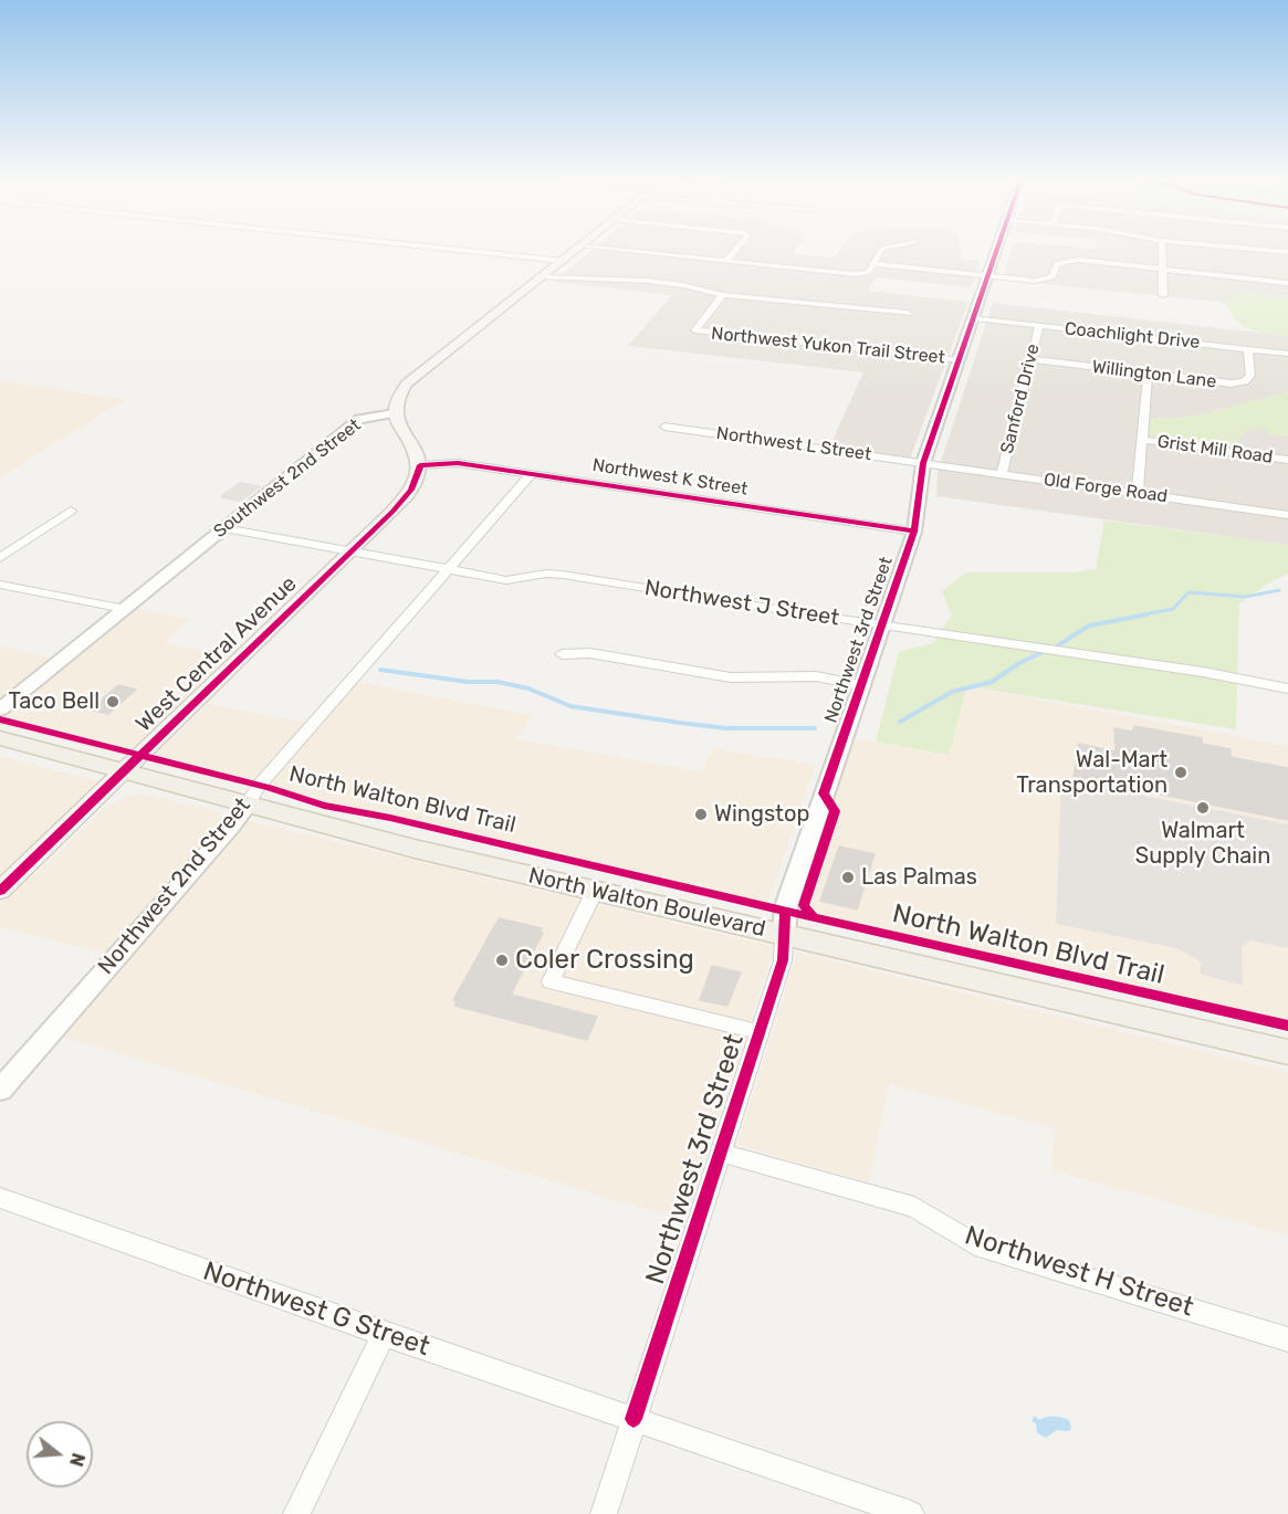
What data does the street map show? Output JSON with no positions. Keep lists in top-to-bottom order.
{
  "streets": {
    "main road": ["West Central Avenue", "North Walton Boulevard"],
    "street": [
      "Coachlight Drive",
      "Northwest Yukon Trail Street",
      "Willington Lane",
      "Sanford Drive",
      "Northwest L Street",
      "Grist Mill Road",
      "Northwest K Street",
      "Southwest 2nd Street",
      "Old Forge Road",
      "Northwest J Street",
      "Northwest 3rd Street",
      "Northwest 2nd Street",
      "Northwest H Street",
      "Northwest G Street"
    ],
    "cycle path": ["North Walton Blvd Trail"]
  },
  "crossings": [
    ["Coachlight Drive", "Willington Lane"],
    ["Coachlight Drive", "Sanford Drive"],
    ["Coachlight Drive", "Northwest 3rd Street"],
    ["Northwest Yukon Trail Street", "Northwest 3rd Street"],
    ["Willington Lane", "Sanford Drive"],
    ["Sanford Drive", "Old Forge Road"],
    ["Northwest L Street", "Old Forge Road"],
    ["Northwest L Street", "Northwest 3rd Street"],
    ["Northwest K Street", "Northwest 3rd Street"],
    ["Northwest K Street", "West Central Avenue"],
    ["Northwest K Street", "Northwest 2nd Street"],
    ["Southwest 2nd Street", "Northwest J Street"],
    ["Old Forge Road", "Northwest 3rd Street"],
    ["Northwest J Street", "Northwest 3rd Street"],
    ["Northwest J Street", "West Central Avenue"],
    ["Northwest J Street", "Northwest 2nd Street"],
    ["Northwest 3rd Street", "North Walton Boulevard"],
    ["Northwest 3rd Street", "Northwest H Street"],
    ["Northwest 3rd Street", "Northwest G Street"],
    ["West Central Avenue", "North Walton Boulevard"],
    ["Northwest 2nd Street", "North Walton Boulevard"]
  ],
  "places": [
    "Taco Bell",
    "Wal-Mart Transportation",
    "Walmart Supply Chain",
    "Wingstop",
    "Las Palmas",
    "Coler Crossing"
  ],
  "north": "right"
}
